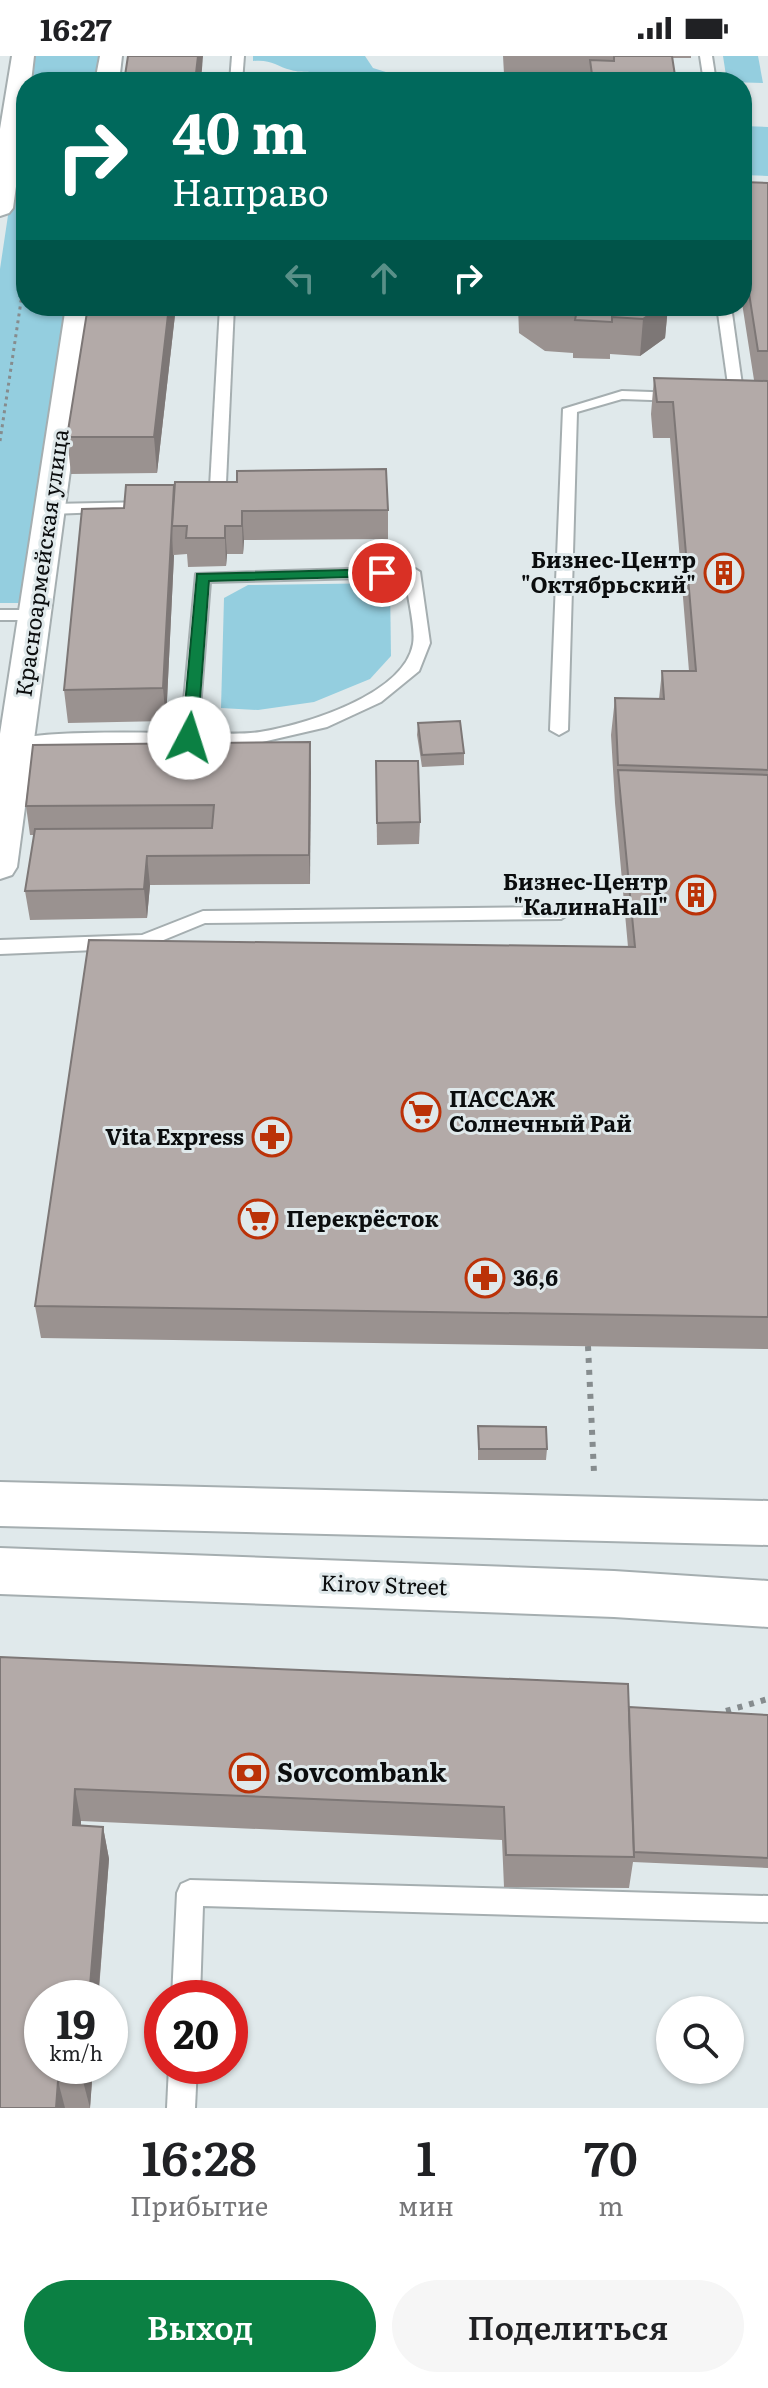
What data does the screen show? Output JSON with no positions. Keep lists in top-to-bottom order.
{
  "streets": {
    "main road": ["Kirov Street"],
    "street": ["Красноармейская улица"]
  },
  "places": {
    "building": ["Бизнес-Центр \"Октябрьский\"", "Бизнес-Центр \"КалинаHall\""],
    "supermarket": ["ПАССАЖ Солнечный Рай", "Перекрёсток"],
    "pharmacy": ["Vita Express", "36,6"],
    "bank": ["Sovcombank"]
  },
  "page": {
    "status": "16:27",
    "turn": ["40 m", "Направо"],
    "speed": "19 km/h",
    "limit": "20",
    "eta": [
      "16:28",
      "Прибытие",
      "1",
      "мин",
      "70",
      "m"
    ],
    "buttons": ["Выход", "Поделиться"]
  }
}
